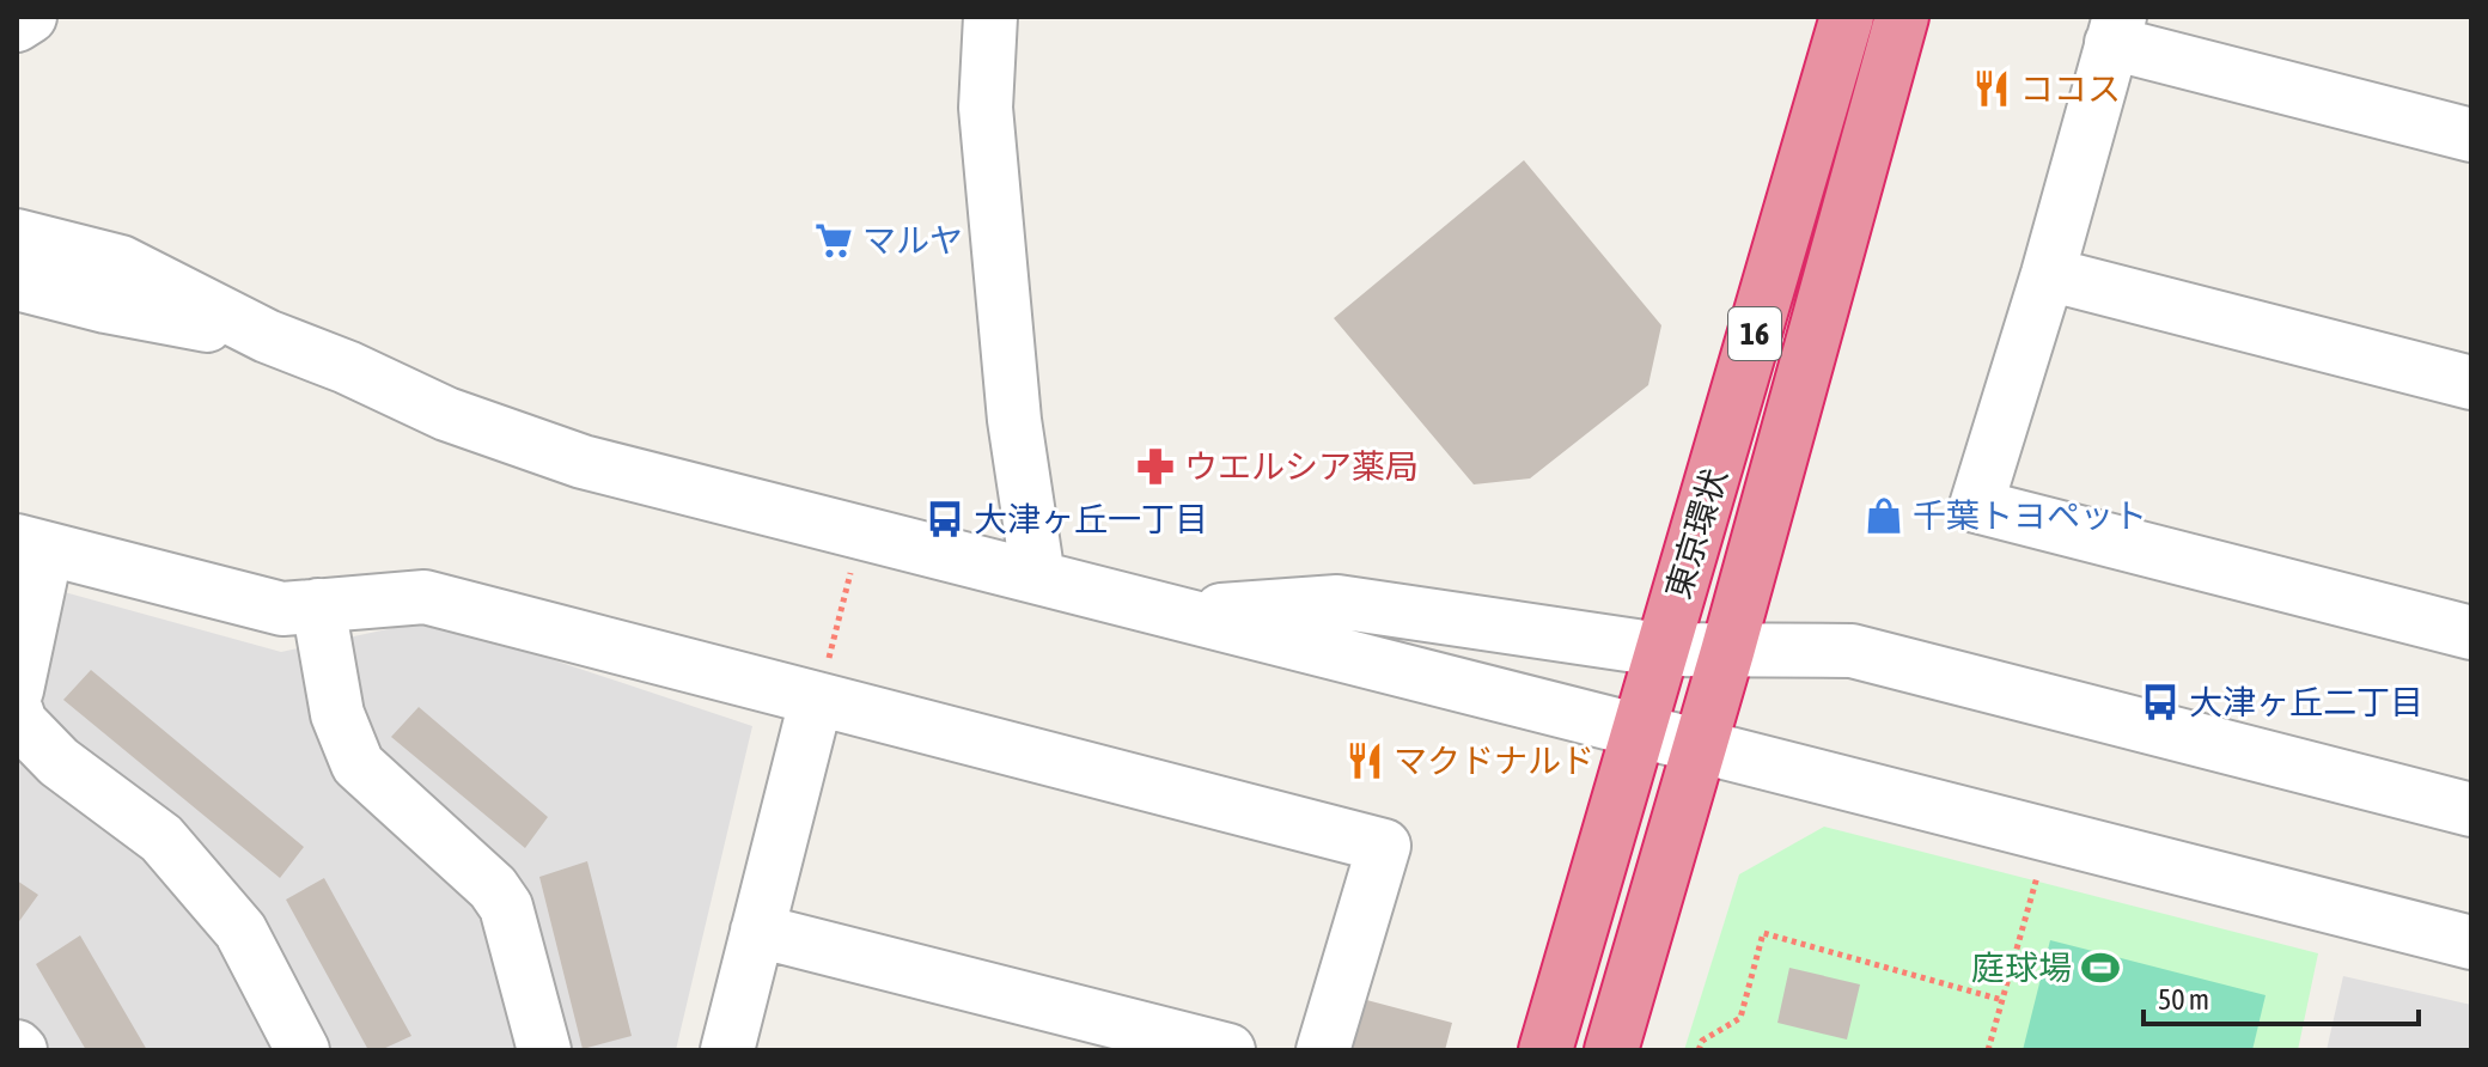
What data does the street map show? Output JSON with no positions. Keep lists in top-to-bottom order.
{
  "streets": {
    "highway": ["16", "東京環状"]
  },
  "places": {
    "restaurant": ["ココス", "マクドナルド"],
    "supermarket": ["マルヤ"],
    "pharmacy": ["ウエルシア薬局"],
    "shop": ["千葉トヨペット"],
    "bus stop": ["大津ヶ丘一丁目", "大津ヶ丘二丁目"],
    "sports": ["庭球場"]
  },
  "scale_bar": "50 m"
}
